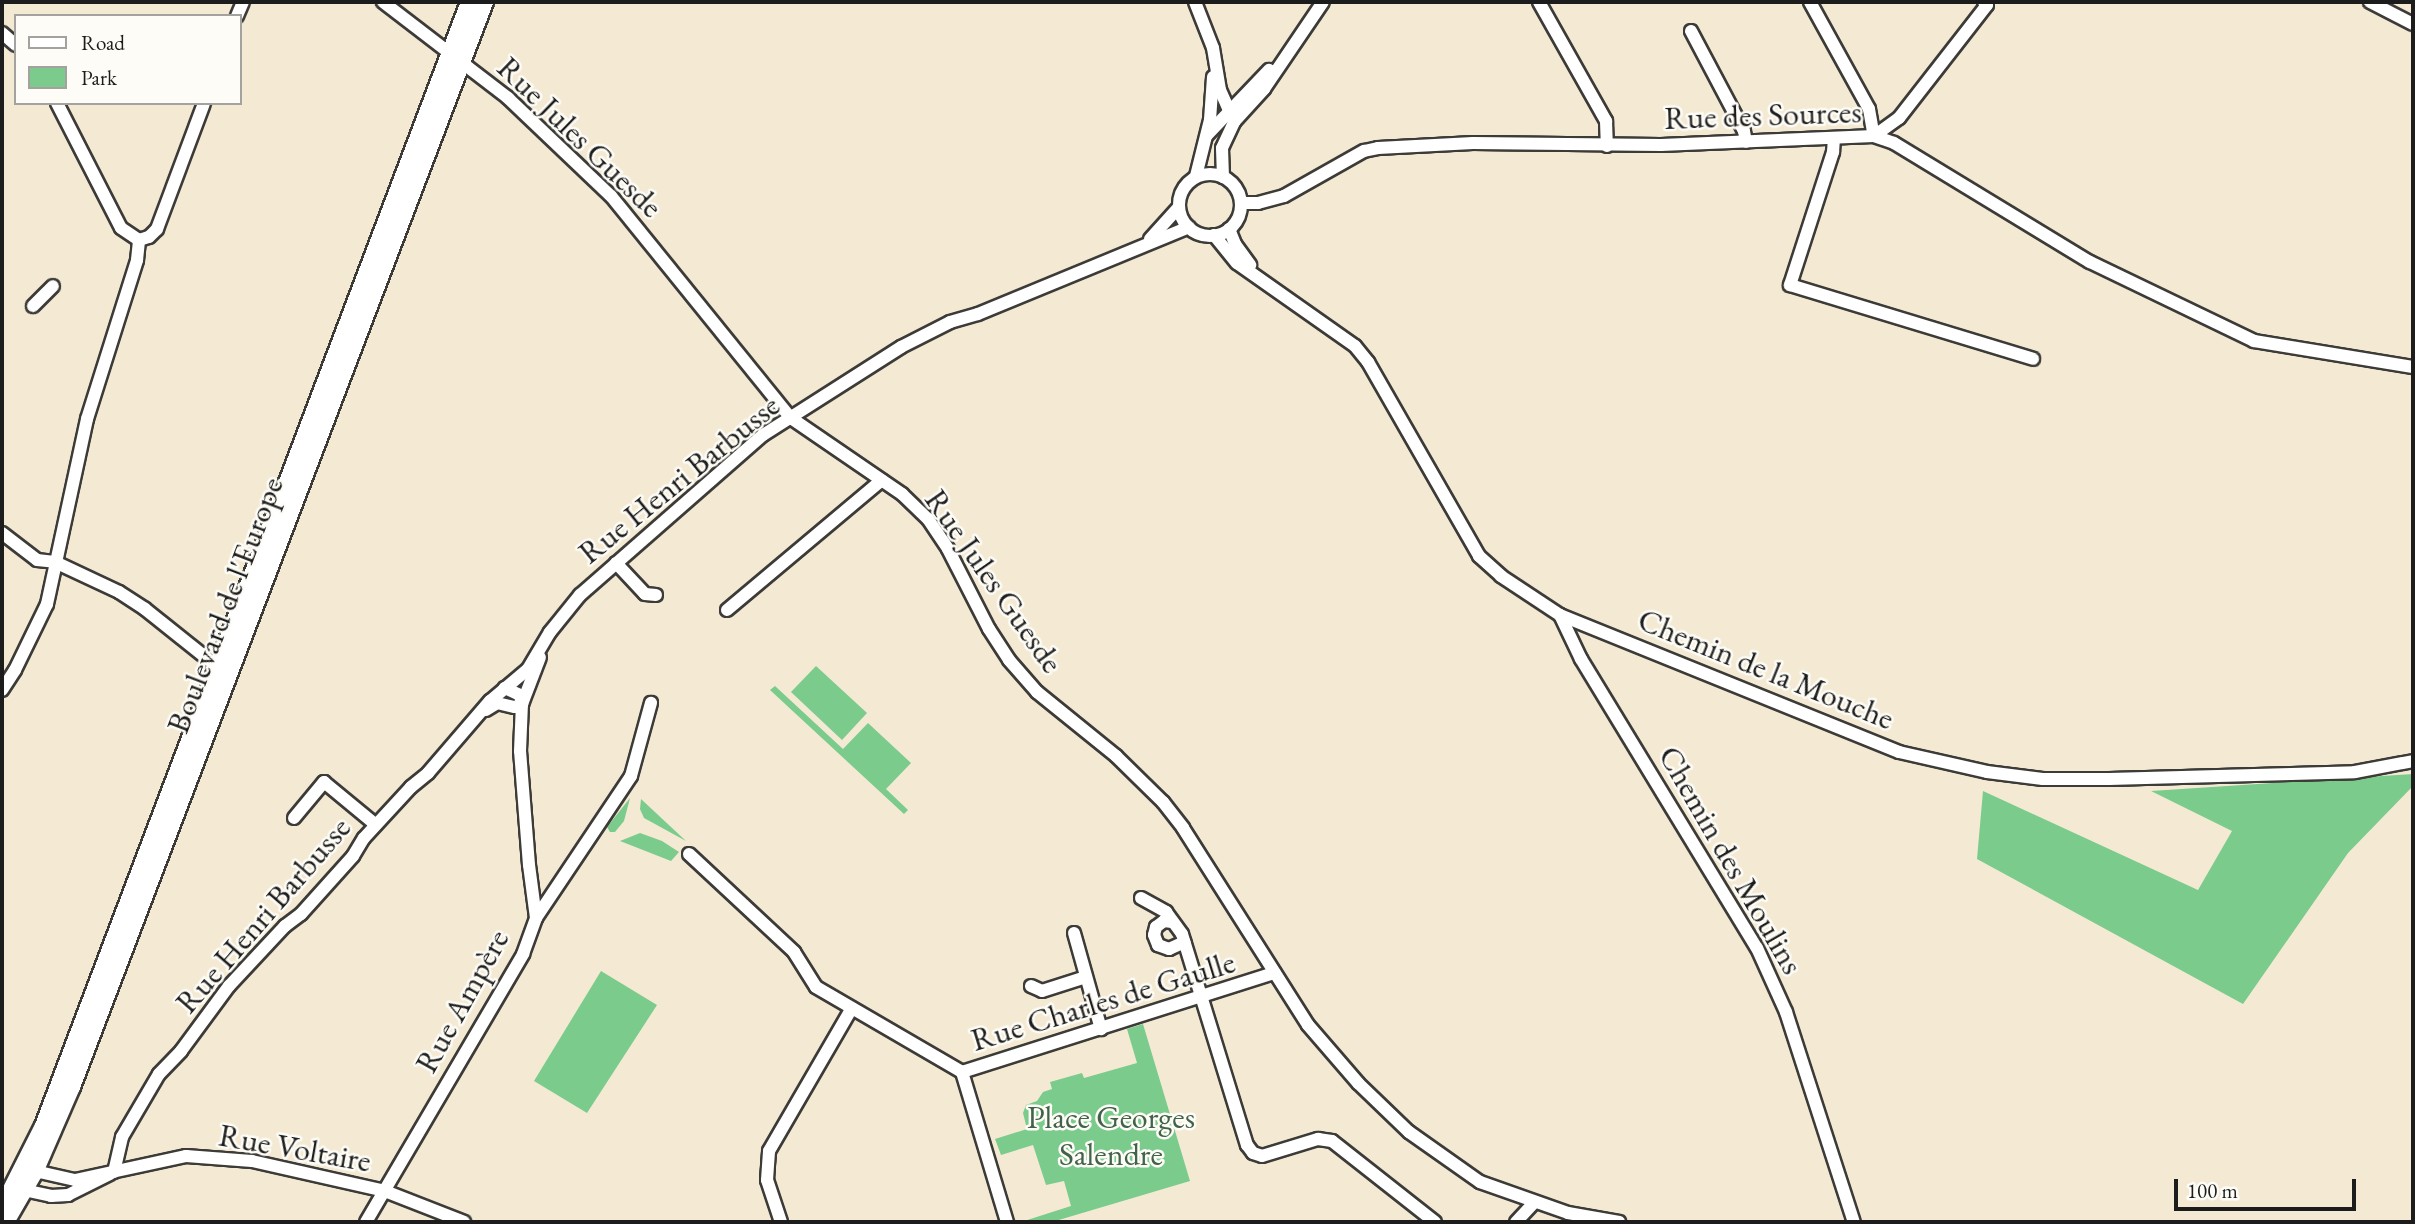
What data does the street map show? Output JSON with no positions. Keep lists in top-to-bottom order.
{
  "streets": {
    "main road": ["Boulevard de l'Europe"],
    "street": [
      "Rue des Sources",
      "Rue Jules Guesde",
      "Rue Henri Barbusse",
      "Chemin de la Mouche",
      "Chemin des Moulins",
      "Rue Ampère",
      "Rue Charles de Gaulle",
      "Rue Voltaire"
    ]
  },
  "crossings": [
    ["Rue des Sources", "Rue Henri Barbusse"],
    ["Rue des Sources", "Chemin de la Mouche"],
    ["Rue Jules Guesde", "Rue Henri Barbusse"],
    ["Rue Jules Guesde", "Boulevard de l'Europe"],
    ["Rue Jules Guesde", "Rue Charles de Gaulle"],
    ["Rue Henri Barbusse", "Chemin de la Mouche"],
    ["Rue Henri Barbusse", "Rue Ampère"],
    ["Rue Henri Barbusse", "Rue Voltaire"],
    ["Boulevard de l'Europe", "Rue Voltaire"],
    ["Chemin de la Mouche", "Chemin des Moulins"],
    ["Rue Ampère", "Rue Voltaire"]
  ],
  "parks": ["Place Georges Salendre"],
  "legend": ["Road", "Park"],
  "scale_bar": "100 m"
}
